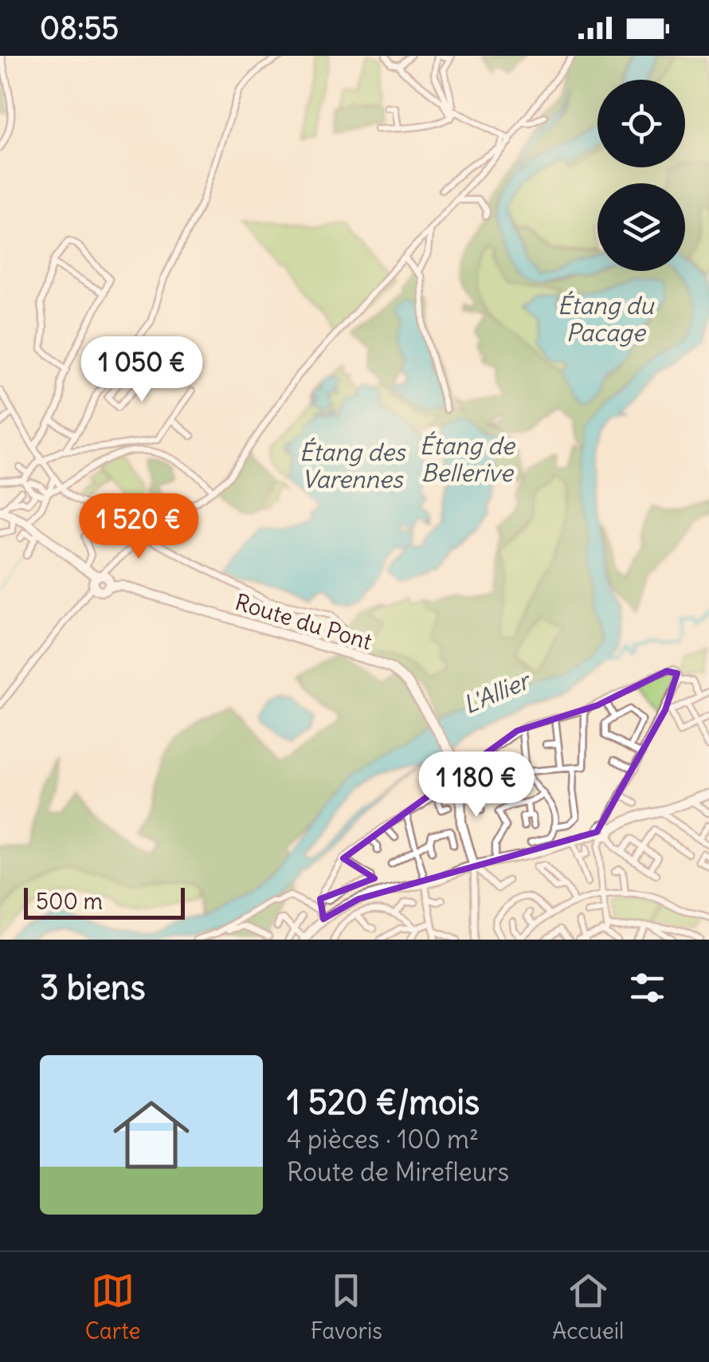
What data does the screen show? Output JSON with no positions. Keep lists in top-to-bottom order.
{
  "streets": {
    "main road": ["Route du Pont"]
  },
  "water": [
    "Étang du Pacage",
    "Étang de Bellerive",
    "Étang des Varennes",
    "L'Allier"
  ],
  "scale_bar": "500 m",
  "page": {
    "status": "08:55",
    "price": ["1 050 €", "1 520 €", "1 180 €"],
    "scale": "500 m",
    "heading": "3 biens",
    "list": [
      {
        "name": "1 520 €/mois",
        "note": "4 pièces · 100 m² · Route de Mirefleurs"
      }
    ],
    "tabs": ["Carte", "Favoris", "Accueil"]
  }
}
